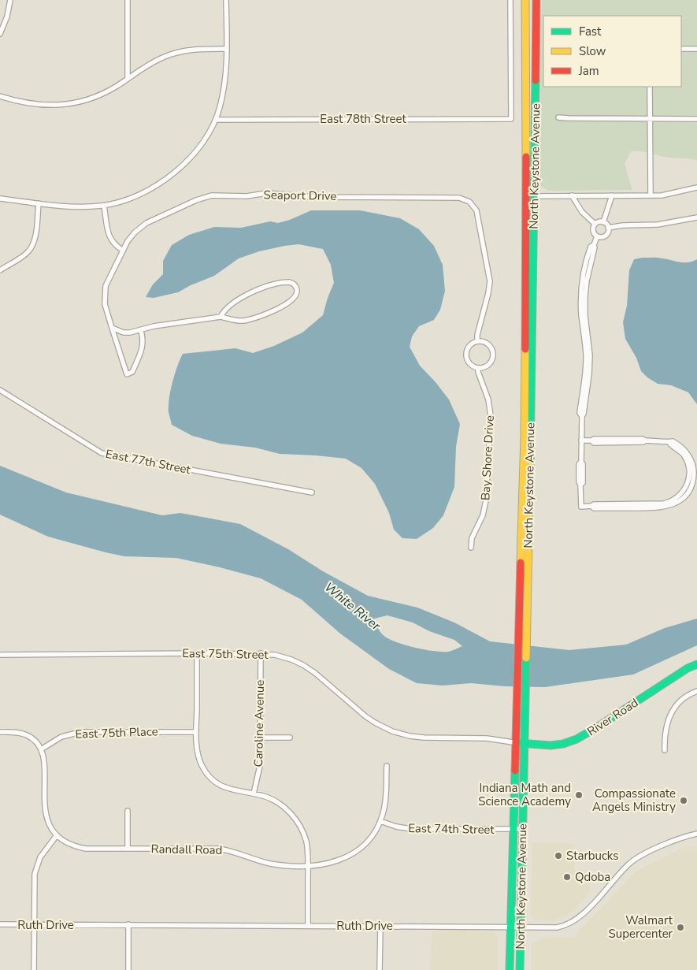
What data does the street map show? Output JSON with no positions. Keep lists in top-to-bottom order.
{
  "streets": {
    "main road": ["North Keystone Avenue", "River Road"],
    "street": [
      "East 78th Street",
      "Seaport Drive",
      "Bay Shore Drive",
      "East 77th Street",
      "East 75th Street",
      "Caroline Avenue",
      "East 75th Place",
      "East 74th Street",
      "Randall Road",
      "Ruth Drive"
    ]
  },
  "crossings": [
    ["East 78th Street", "North Keystone Avenue"],
    ["North Keystone Avenue", "East 75th Street"],
    ["North Keystone Avenue", "River Road"],
    ["North Keystone Avenue", "East 74th Street"],
    ["North Keystone Avenue", "Ruth Drive"],
    ["Seaport Drive", "Bay Shore Drive"],
    ["East 75th Street", "River Road"],
    ["East 75th Street", "Caroline Avenue"],
    ["East 74th Street", "Randall Road"]
  ],
  "water": ["White River"],
  "places": [
    "Indiana Math and Science Academy",
    "Compassionate Angels Ministry",
    "Starbucks",
    "Qdoba",
    "Walmart Supercenter"
  ],
  "legend": ["Fast", "Slow", "Jam"]
}
